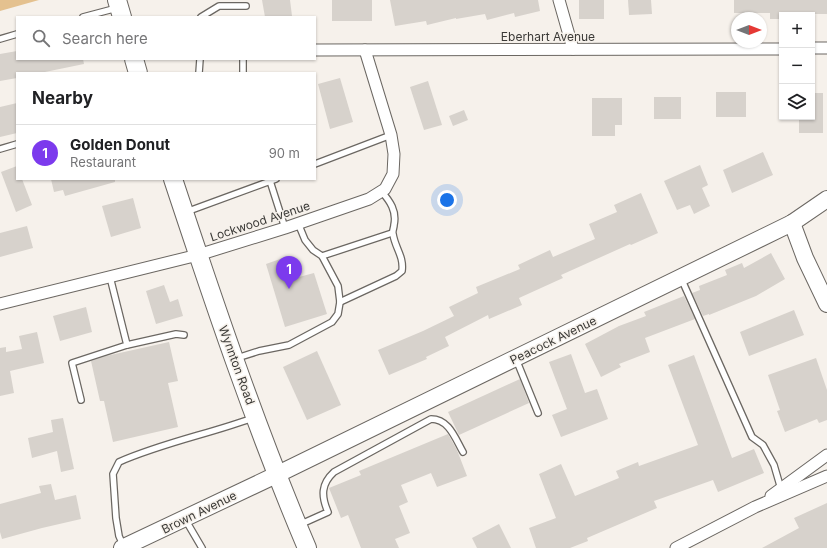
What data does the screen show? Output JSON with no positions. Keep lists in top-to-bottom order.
{
  "streets": {
    "main road": ["Wynnton Road"],
    "street": [
      "Eberhart Avenue",
      "Lockwood Avenue",
      "Peacock Avenue",
      "Brown Avenue"
    ]
  },
  "crossings": [
    ["Eberhart Avenue", "Lockwood Avenue"],
    ["Lockwood Avenue", "Wynnton Road"],
    ["Peacock Avenue", "Wynnton Road"],
    ["Peacock Avenue", "Brown Avenue"],
    ["Wynnton Road", "Brown Avenue"]
  ],
  "north": "right",
  "page": {
    "map_buttons": ["+", "−"],
    "search": "Search here",
    "heading": "Nearby",
    "list": [
      {
        "mark": "1",
        "name": "Golden Donut",
        "note": "Restaurant",
        "value": "90 m"
      }
    ],
    "pins": "1"
  }
}
